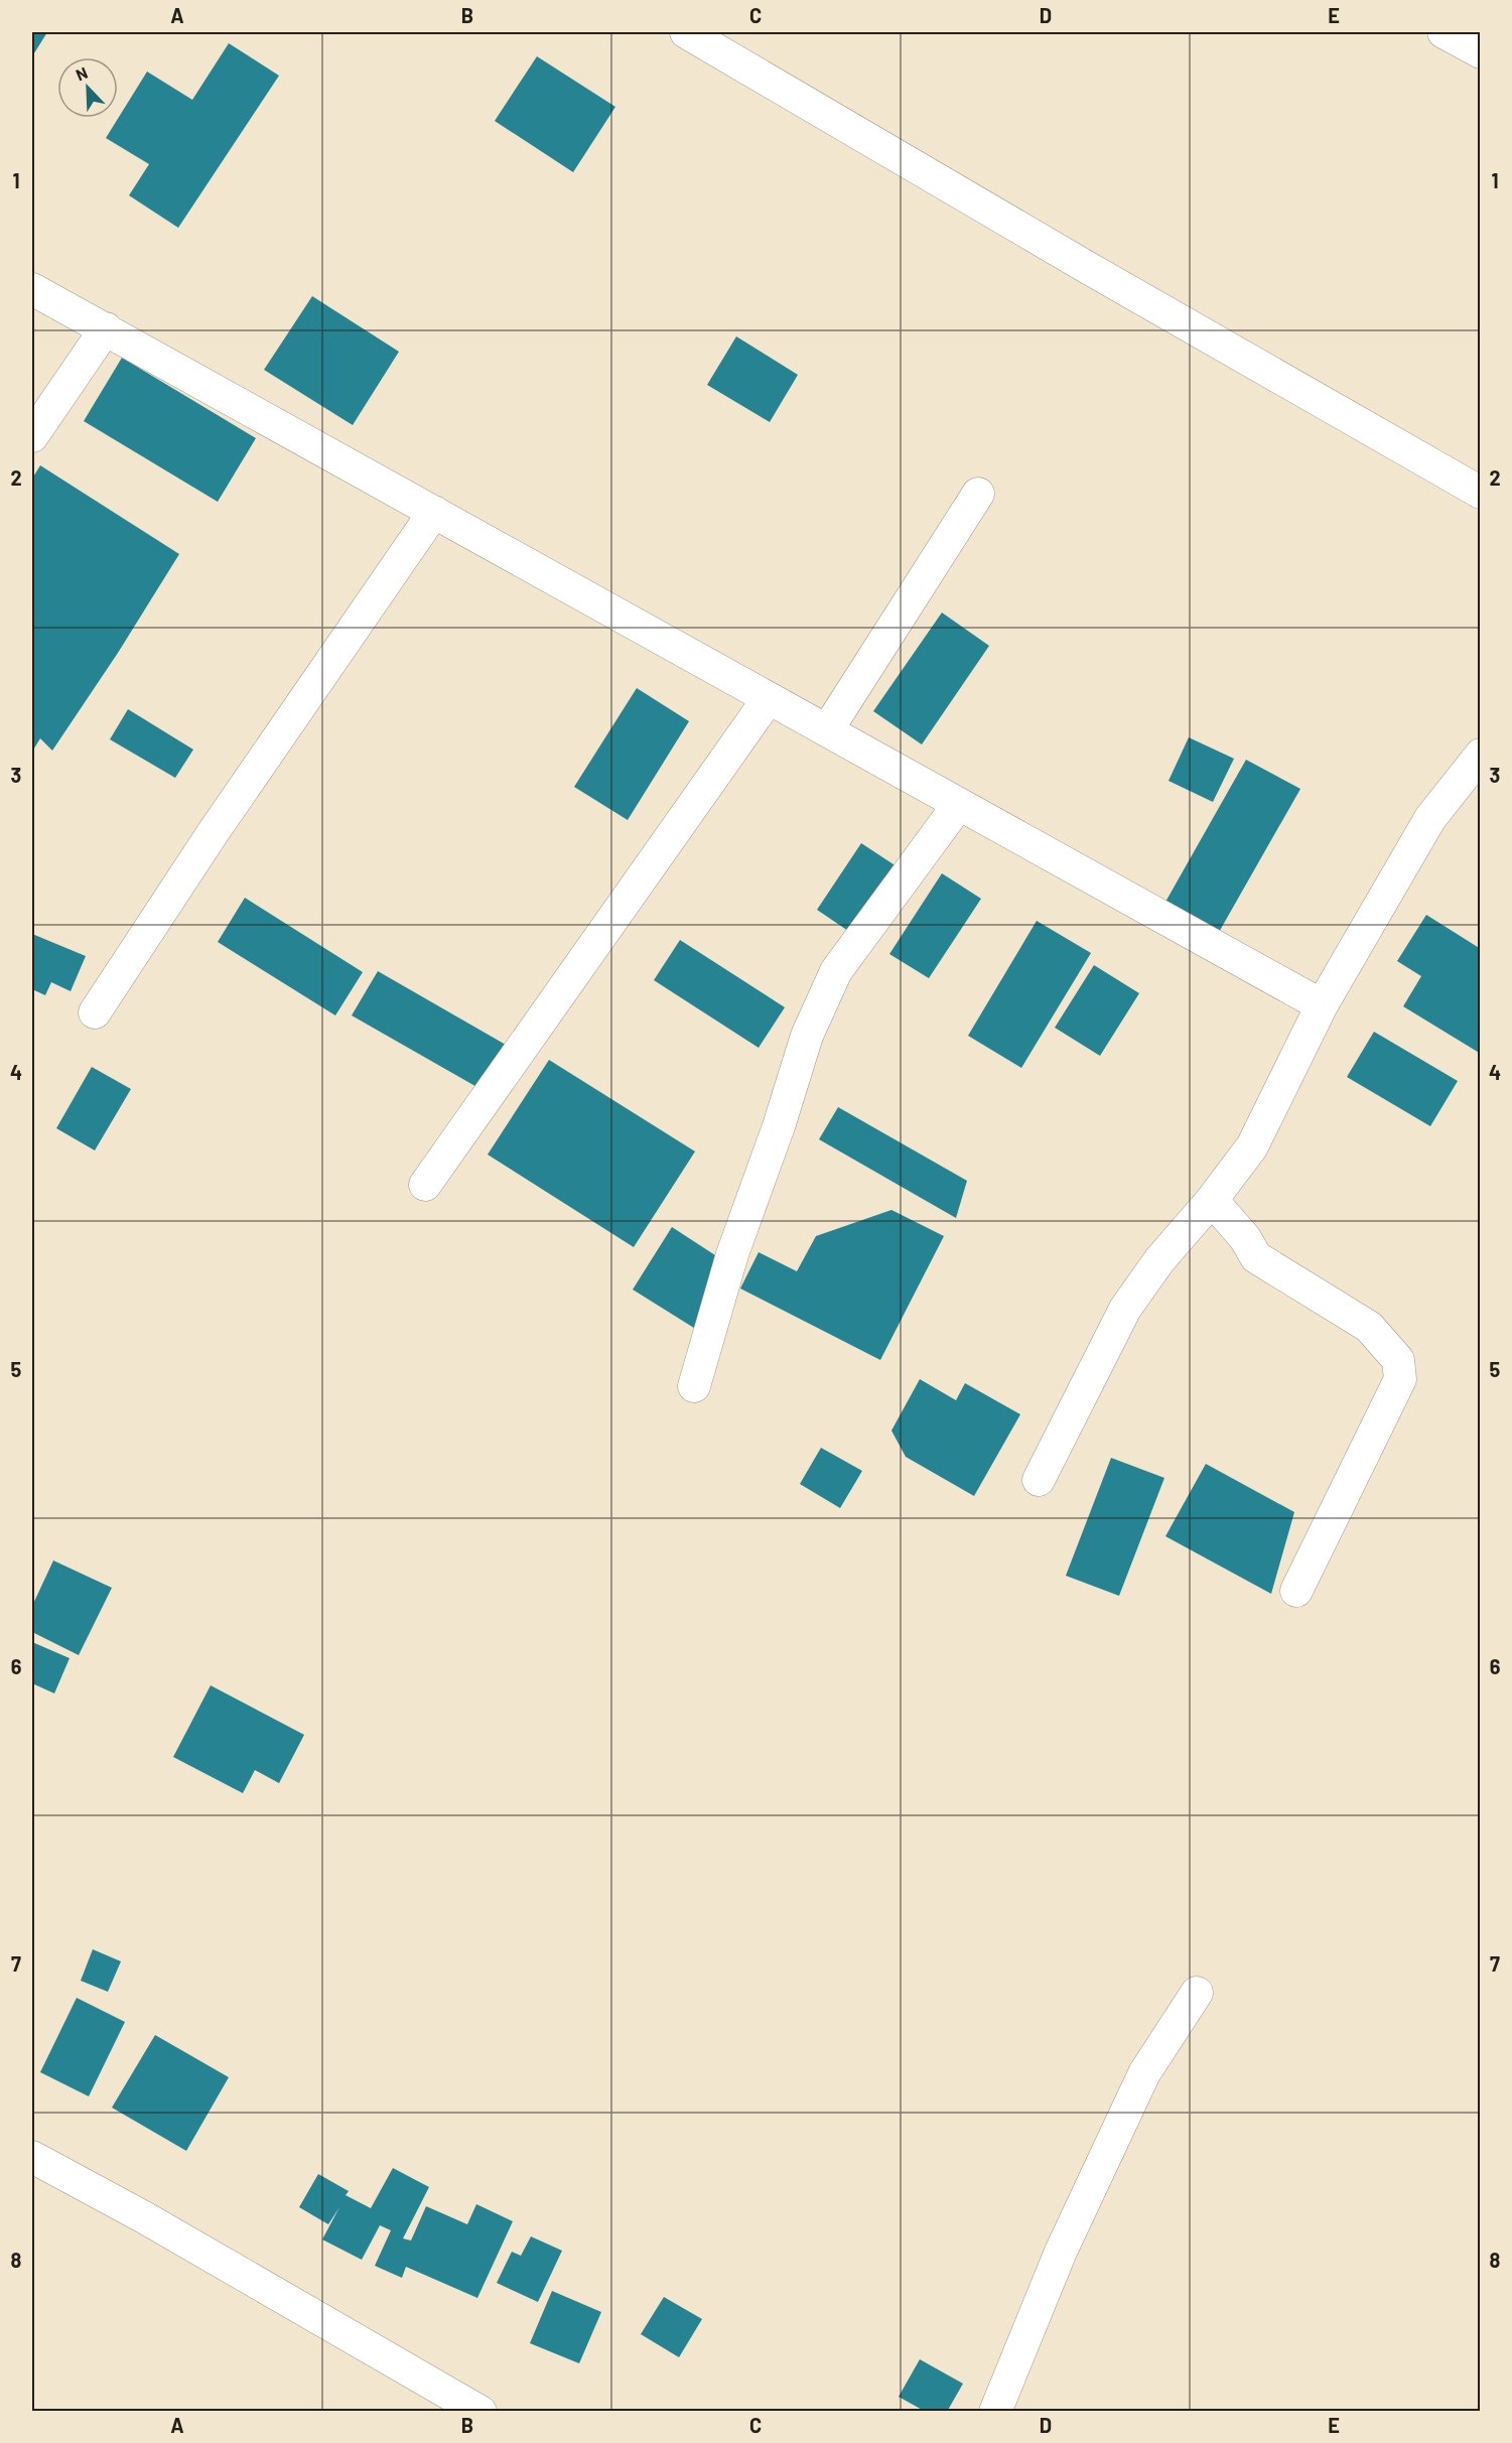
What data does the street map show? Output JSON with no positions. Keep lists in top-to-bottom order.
{
  "north": "top left",
  "grid": {
    "columns": [
      "A",
      "B",
      "C",
      "D",
      "E"
    ],
    "rows": [
      "1",
      "2",
      "3",
      "4",
      "5",
      "6",
      "7",
      "8"
    ]
  }
}
